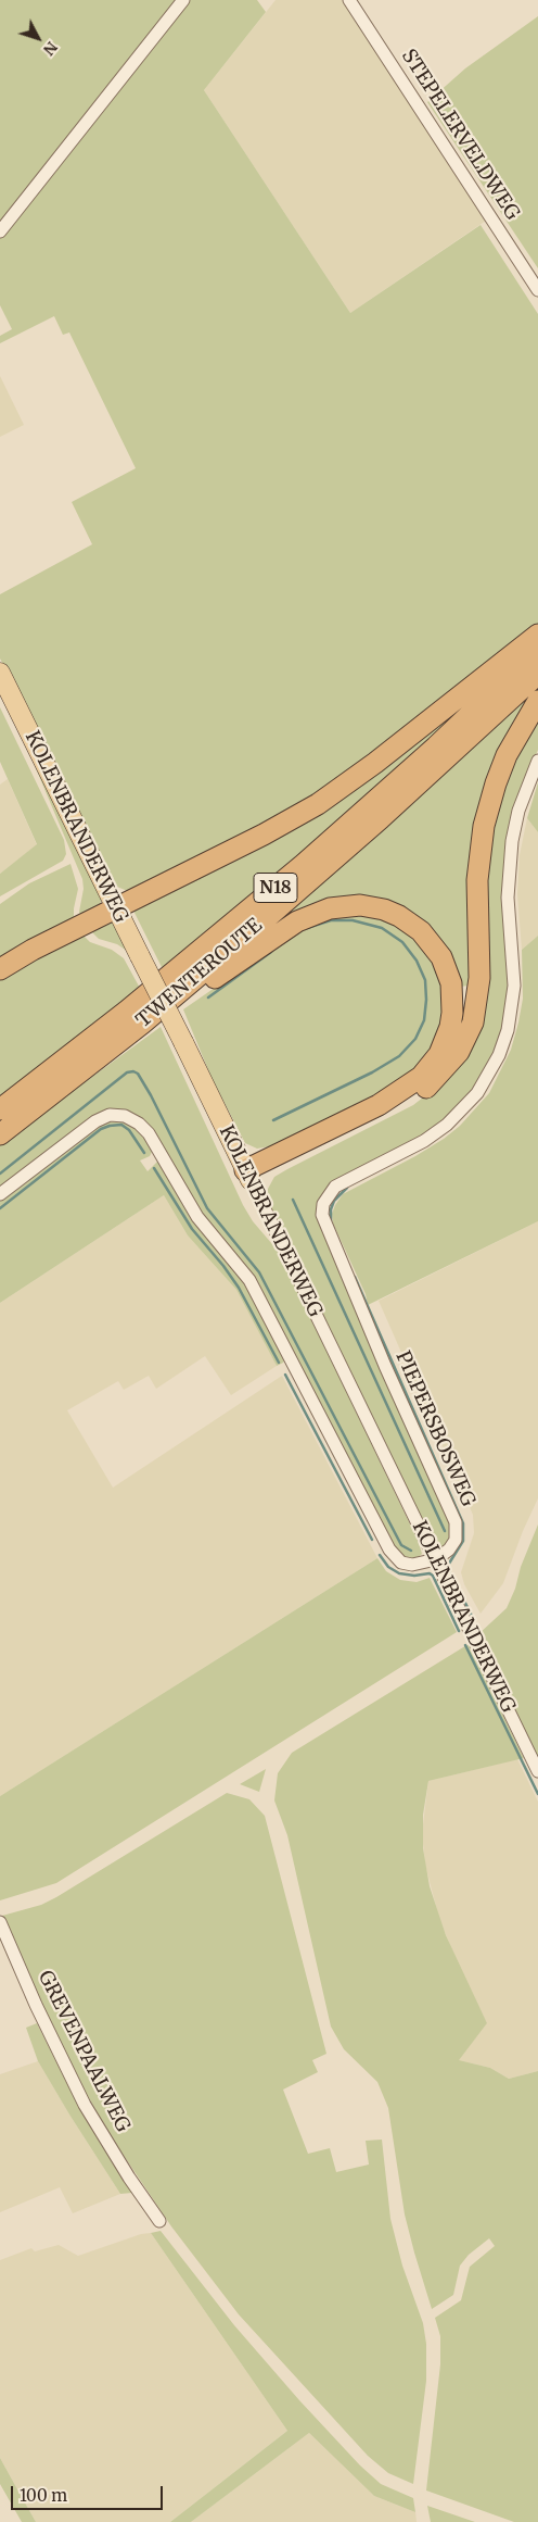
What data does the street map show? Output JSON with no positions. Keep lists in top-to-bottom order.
{
  "streets": {
    "highway": ["N18", "TWENTEROUTE"],
    "main road": ["KOLENBRANDERWEG"],
    "street": ["STEPELERVELDWEG", "PIEPERSBOSWEG", "GREVENPAALWEG"]
  },
  "crossings": [
    ["KOLENBRANDERWEG", "N18"],
    ["KOLENBRANDERWEG", "PIEPERSBOSWEG"],
    ["N18", "TWENTEROUTE"]
  ],
  "scale_bar": "100 m",
  "north": "bottom right"
}
